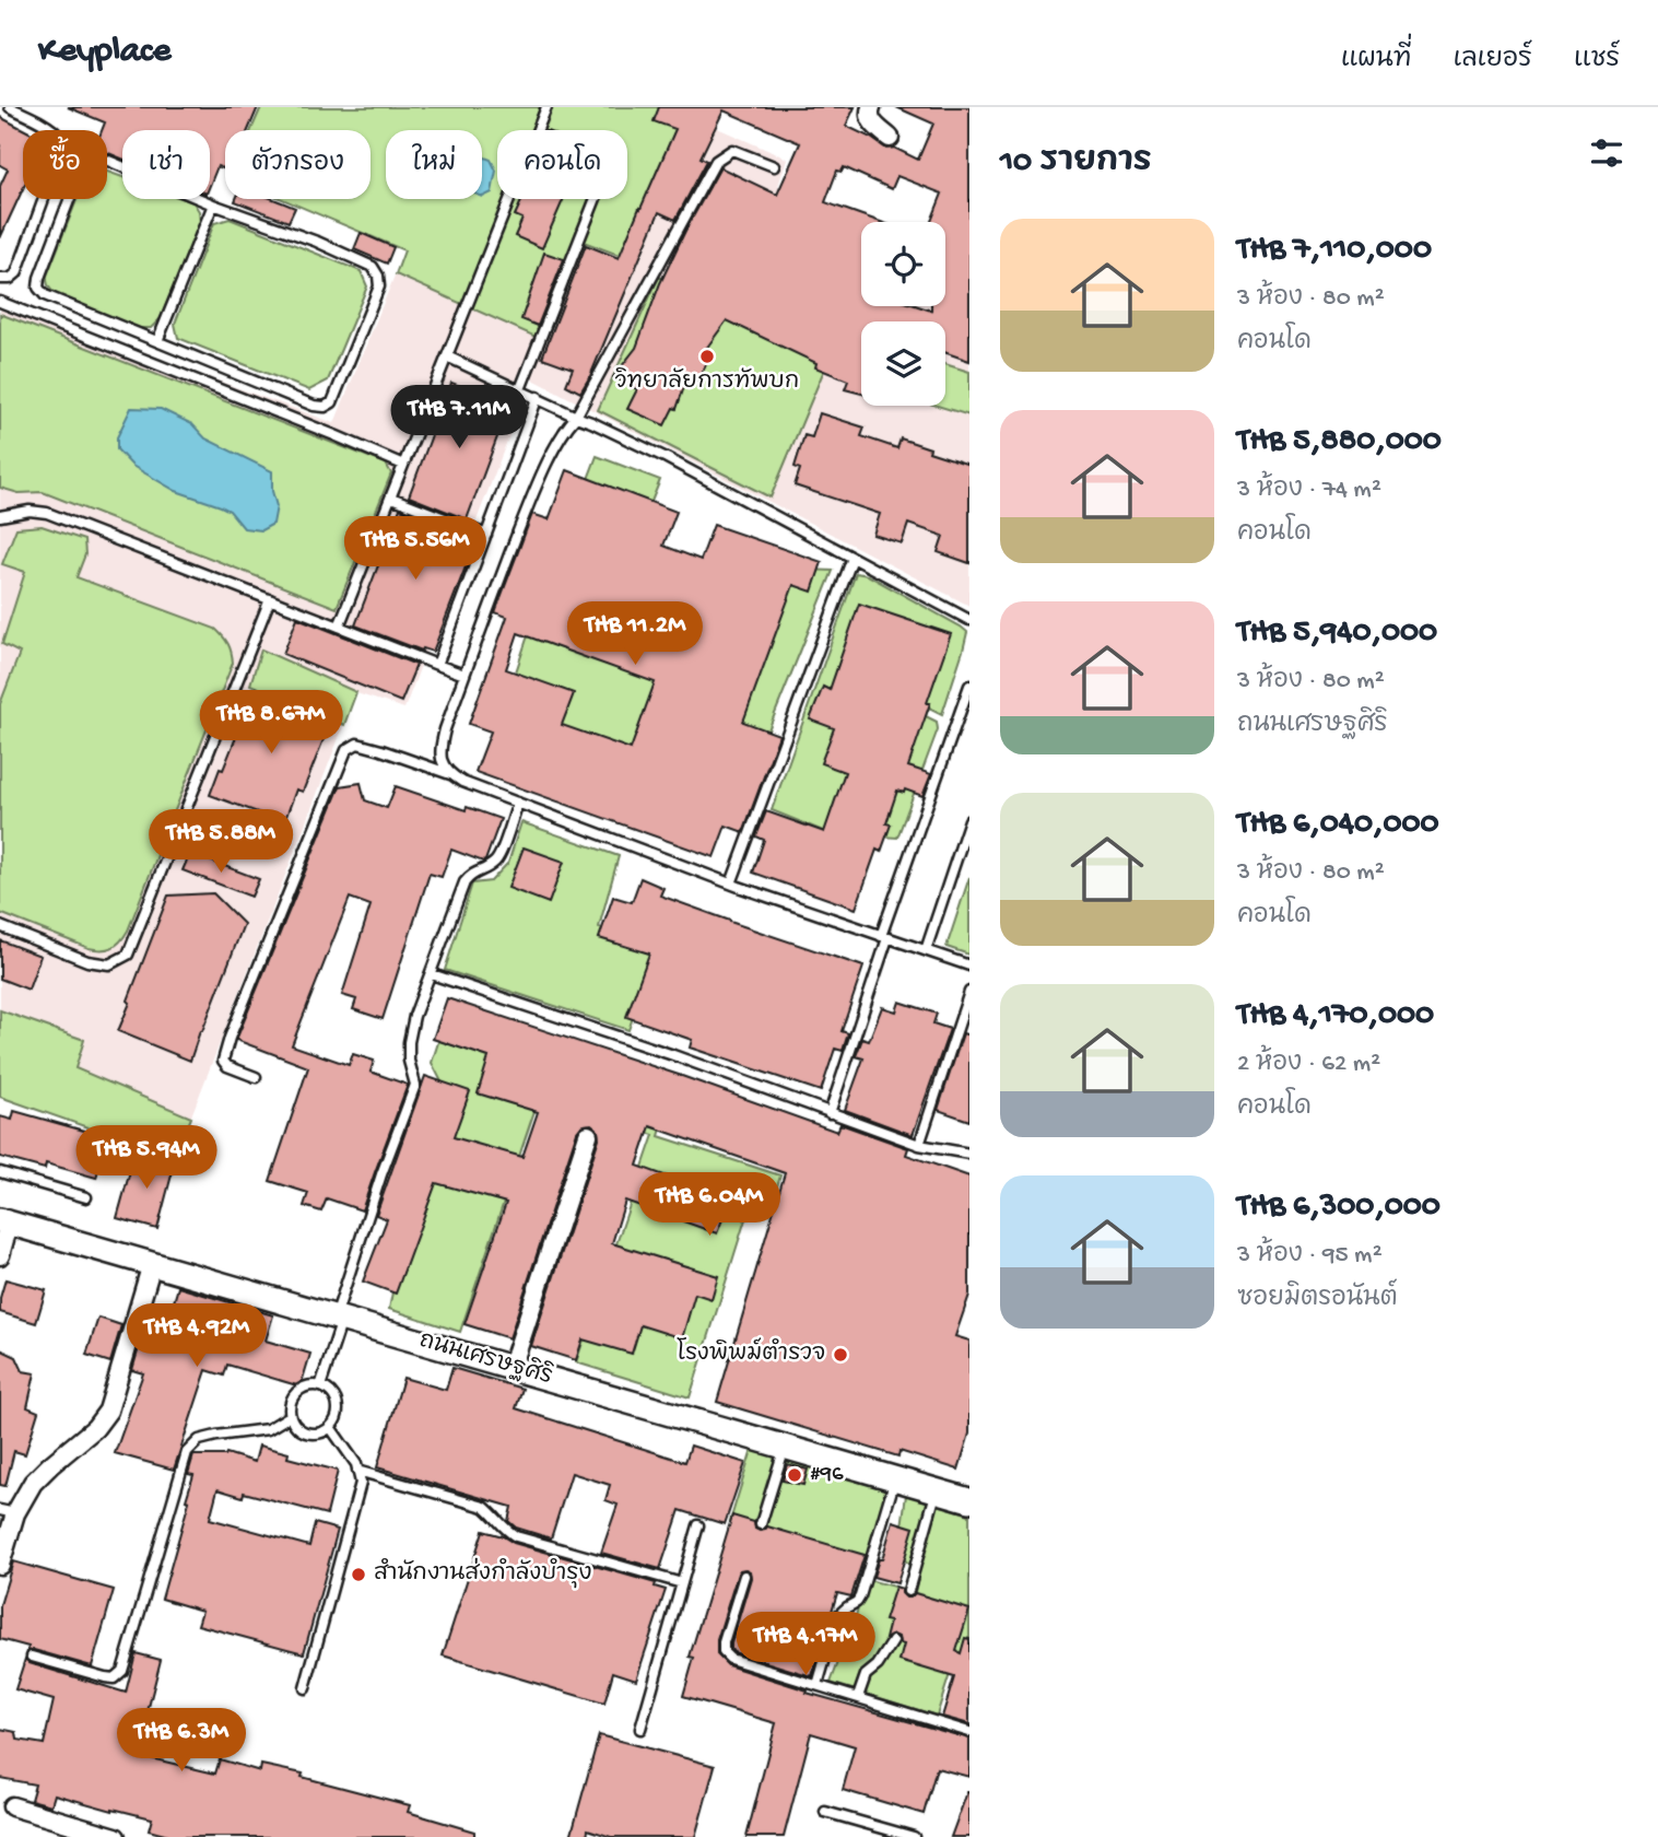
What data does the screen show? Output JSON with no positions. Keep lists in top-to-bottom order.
{
  "streets": {
    "street": ["ถนนเศรษฐศิริ"]
  },
  "places": [
    "วิทยาลัยการทัพบก",
    "โรงพิพม์ตำรวจ",
    "#96",
    "สํานักงานส่งกําลังบํารุง"
  ],
  "page": {
    "header": "Keyplace",
    "nav": ["แผนที่", "เลเยอร์", "แชร์"],
    "heading": "10 รายการ",
    "chip": [
      "ซื้อ",
      "เช่า",
      "ตัวกรอง",
      "ใหม่",
      "คอนโด"
    ],
    "list": [
      {
        "name": "THB 7,110,000",
        "note": "3 ห้อง · 80 m² · คอนโด"
      },
      {
        "name": "THB 5,880,000",
        "note": "3 ห้อง · 74 m² · คอนโด"
      },
      {
        "name": "THB 5,940,000",
        "note": "3 ห้อง · 80 m² · ถนนเศรษฐศิริ"
      },
      {
        "name": "THB 6,040,000",
        "note": "3 ห้อง · 80 m² · คอนโด"
      },
      {
        "name": "THB 4,170,000",
        "note": "2 ห้อง · 62 m² · คอนโด"
      },
      {
        "name": "THB 6,300,000",
        "note": "3 ห้อง · 95 m² · ซอยมิตรอนันต์"
      }
    ],
    "price": [
      "THB 7.11M",
      "THB 5.56M",
      "THB 11.2M",
      "THB 8.67M",
      "THB 5.88M",
      "THB 5.94M",
      "THB 6.04M",
      "THB 4.92M",
      "THB 4.17M",
      "THB 6.3M"
    ]
  }
}
